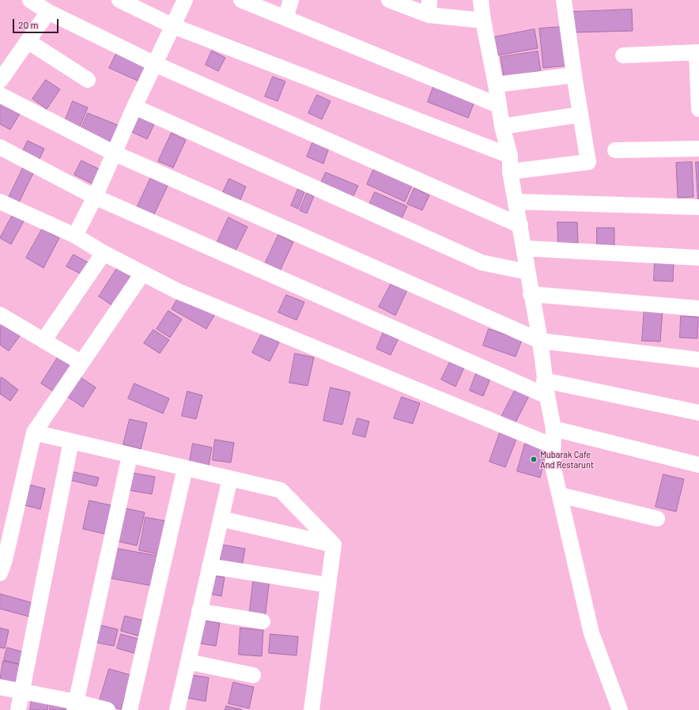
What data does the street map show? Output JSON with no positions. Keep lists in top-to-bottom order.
{
  "places": ["Mubarak Cafe And Restarunt"],
  "scale_bar": "20 m"
}
